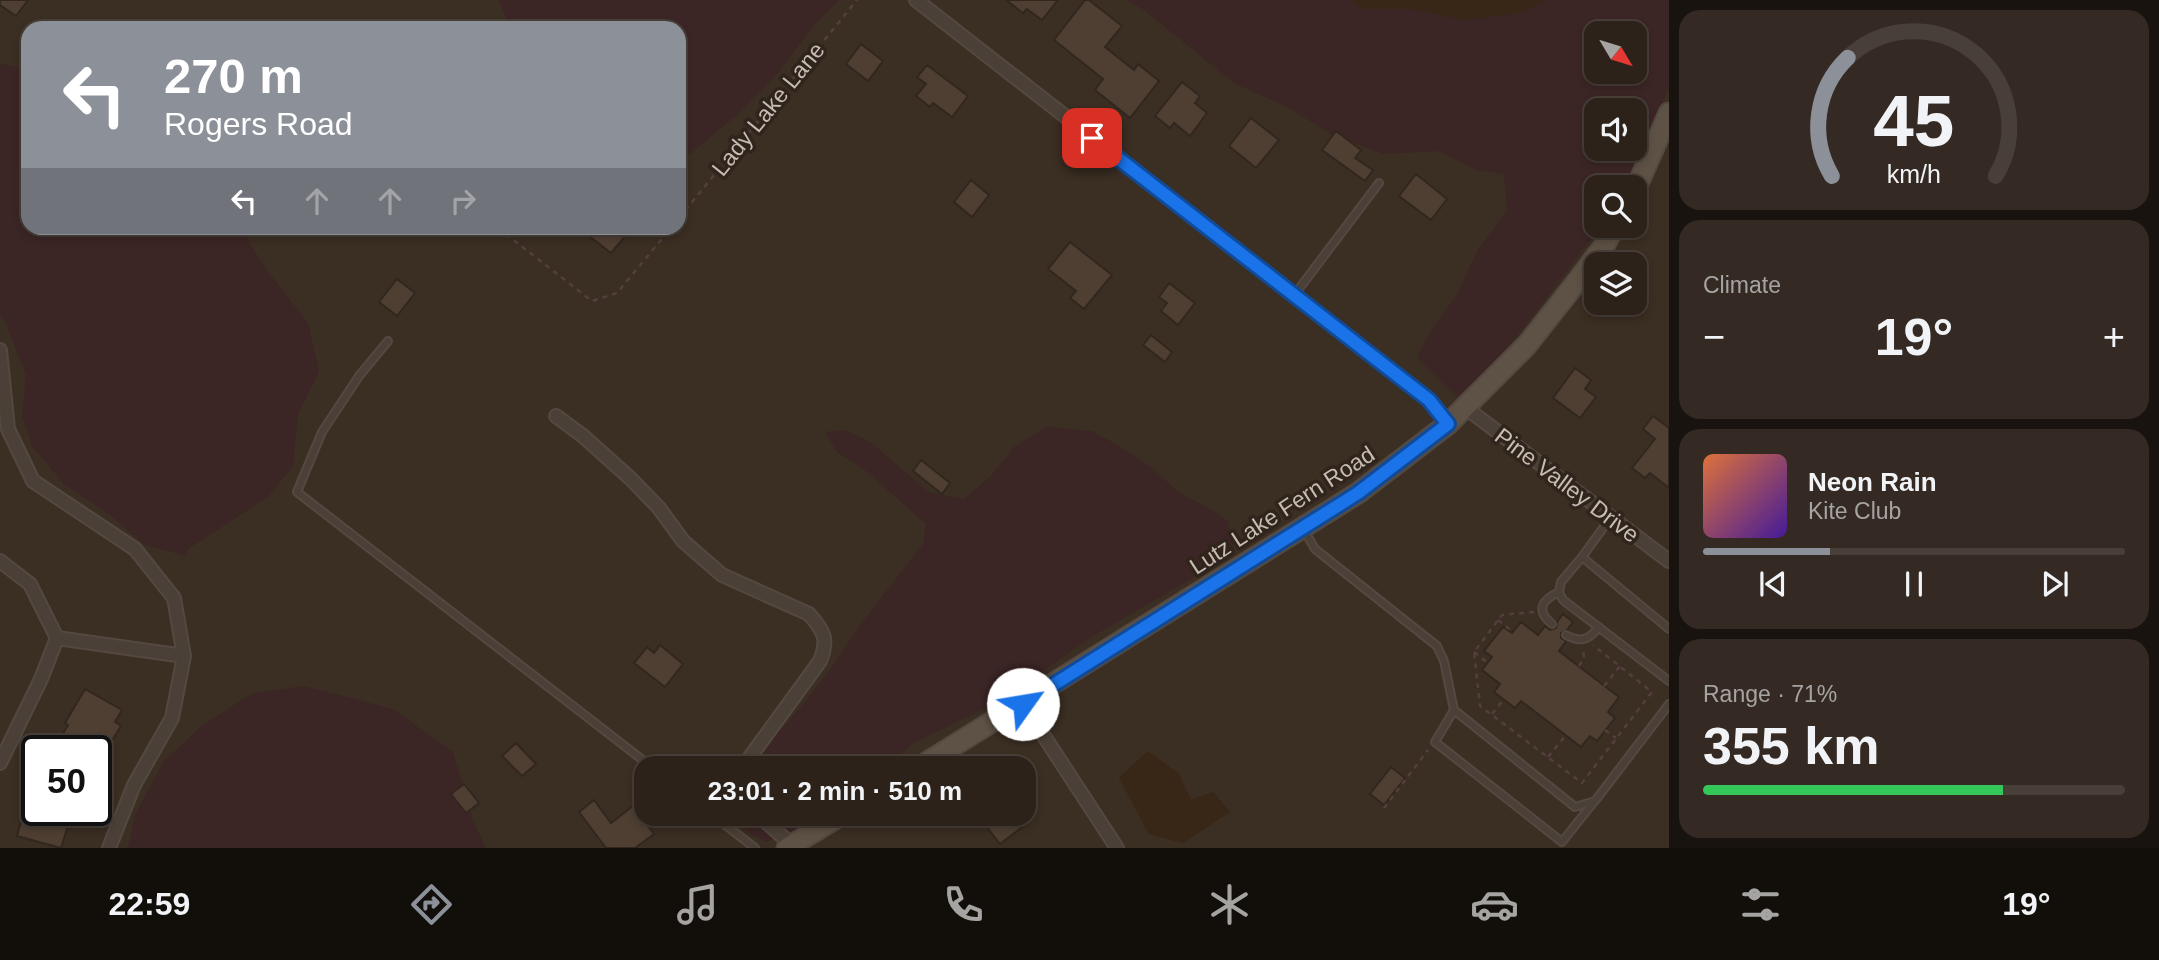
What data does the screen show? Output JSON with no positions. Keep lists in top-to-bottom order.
{
  "streets": {
    "main road": ["Lutz Lake Fern Road"],
    "street": ["Pine Valley Drive"],
    "path": ["Lady Lake Lane"]
  },
  "crossings": [
    ["Pine Valley Drive", "Lutz Lake Fern Road"]
  ],
  "north": "bottom right",
  "page": {
    "turn": ["270 m", "Rogers Road"],
    "tile": [
      "Climate",
      ["Range · 71%", "355 km"]
    ],
    "heat": ["−", "19°", "+"],
    "song": ["Neon Rain", "Kite Club"],
    "limit": "50",
    "trip": "23:01 · 2 min · 510 m",
    "tabs": ["22:59", "19°"],
    "gauge": ["45", "km/h"]
  }
}
